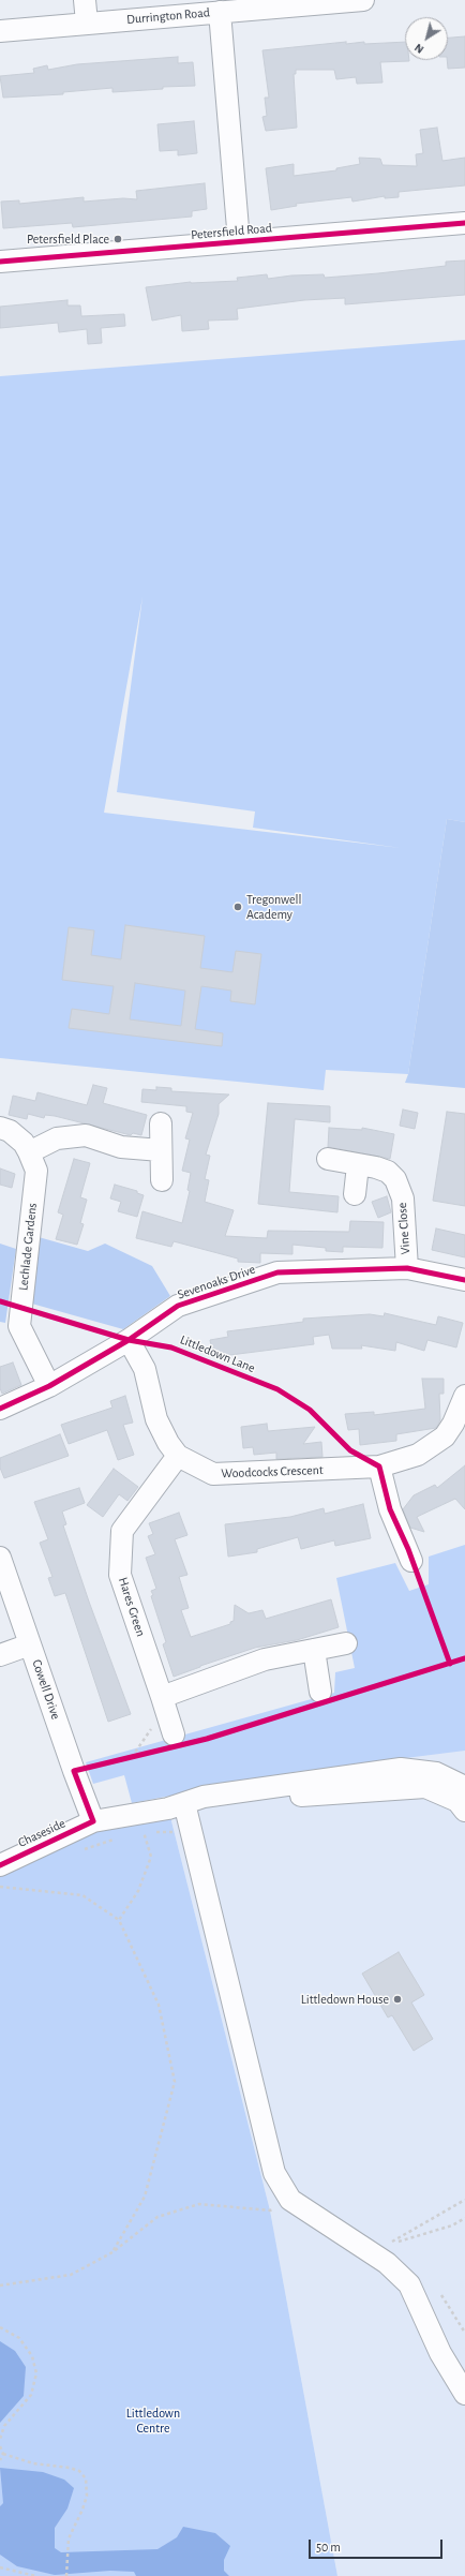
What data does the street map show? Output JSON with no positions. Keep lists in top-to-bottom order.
{
  "streets": {
    "street": [
      "Durrington Road",
      "Petersfield Road",
      "Vine Close",
      "Lechlade Gardens",
      "Sevenoaks Drive",
      "Woodcocks Crescent",
      "Hares Green",
      "Cowell Drive",
      "Chaseside"
    ],
    "cycle path": ["Littledown Lane"]
  },
  "crossings": [
    ["Vine Close", "Sevenoaks Drive"],
    ["Lechlade Gardens", "Sevenoaks Drive"],
    ["Sevenoaks Drive", "Woodcocks Crescent"],
    ["Woodcocks Crescent", "Hares Green"],
    ["Cowell Drive", "Chaseside"]
  ],
  "parks": ["Littledown Centre"],
  "places": ["Petersfield Place", "Tregonwell Academy", "Littledown House"],
  "scale_bar": "50 m",
  "north": "bottom left"
}
